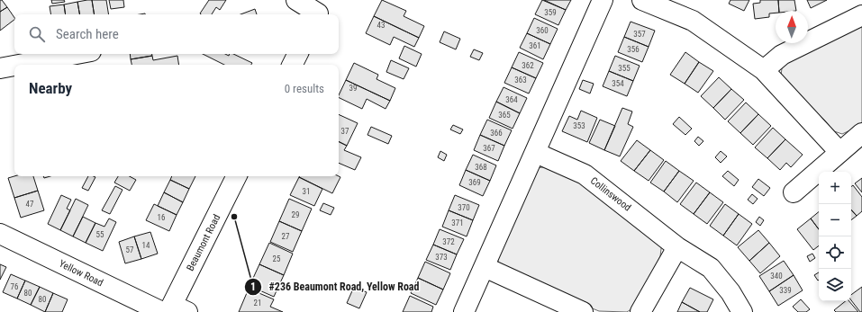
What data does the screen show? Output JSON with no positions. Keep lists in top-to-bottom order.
{
  "streets": {
    "street": ["Collinswood", "Beaumont Road", "Yellow Road"]
  },
  "crossings": [
    ["Beaumont Road", "Yellow Road"]
  ],
  "places": ["#236 Beaumont Road, Yellow Road"],
  "house_numbers": [
    "359",
    "43",
    "360",
    "357",
    "361",
    "356",
    "362",
    "355",
    "363",
    "354",
    "39",
    "364",
    "365",
    "353",
    "37",
    "366",
    "367",
    "368",
    "369",
    "31",
    "47",
    "370",
    "29",
    "16",
    "371",
    "55",
    "27",
    "372",
    "14",
    "57",
    "373",
    "25",
    "340",
    "76",
    "339",
    "80",
    "80",
    "21"
  ],
  "north": "top",
  "page": {
    "search": "Search here",
    "heading": ["Nearby", "0 results"],
    "map_buttons": ["+", "−"]
  }
}
